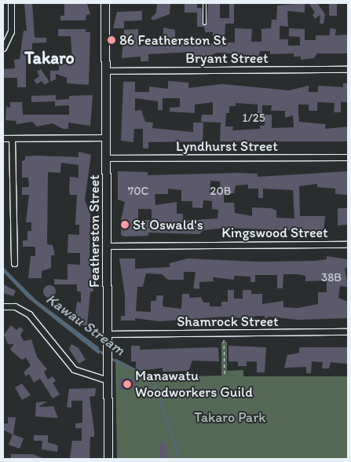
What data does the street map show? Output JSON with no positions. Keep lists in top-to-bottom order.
{
  "streets": {
    "main road": ["Featherston Street"],
    "street": [
      "Bryant Street",
      "Lyndhurst Street",
      "Kingswood Street",
      "Shamrock Street"
    ]
  },
  "crossings": [
    ["Bryant Street", "Featherston Street"],
    ["Lyndhurst Street", "Featherston Street"],
    ["Featherston Street", "Kingswood Street"],
    ["Featherston Street", "Shamrock Street"]
  ],
  "districts": ["Takaro"],
  "water": ["Kawau Stream"],
  "parks": ["Takaro Park"],
  "places": ["86 Featherston St", "St Oswald's", "Manawatu Woodworkers Guild"],
  "house_numbers": [
    "1/25",
    "70C",
    "20B",
    "38B"
  ]
}
